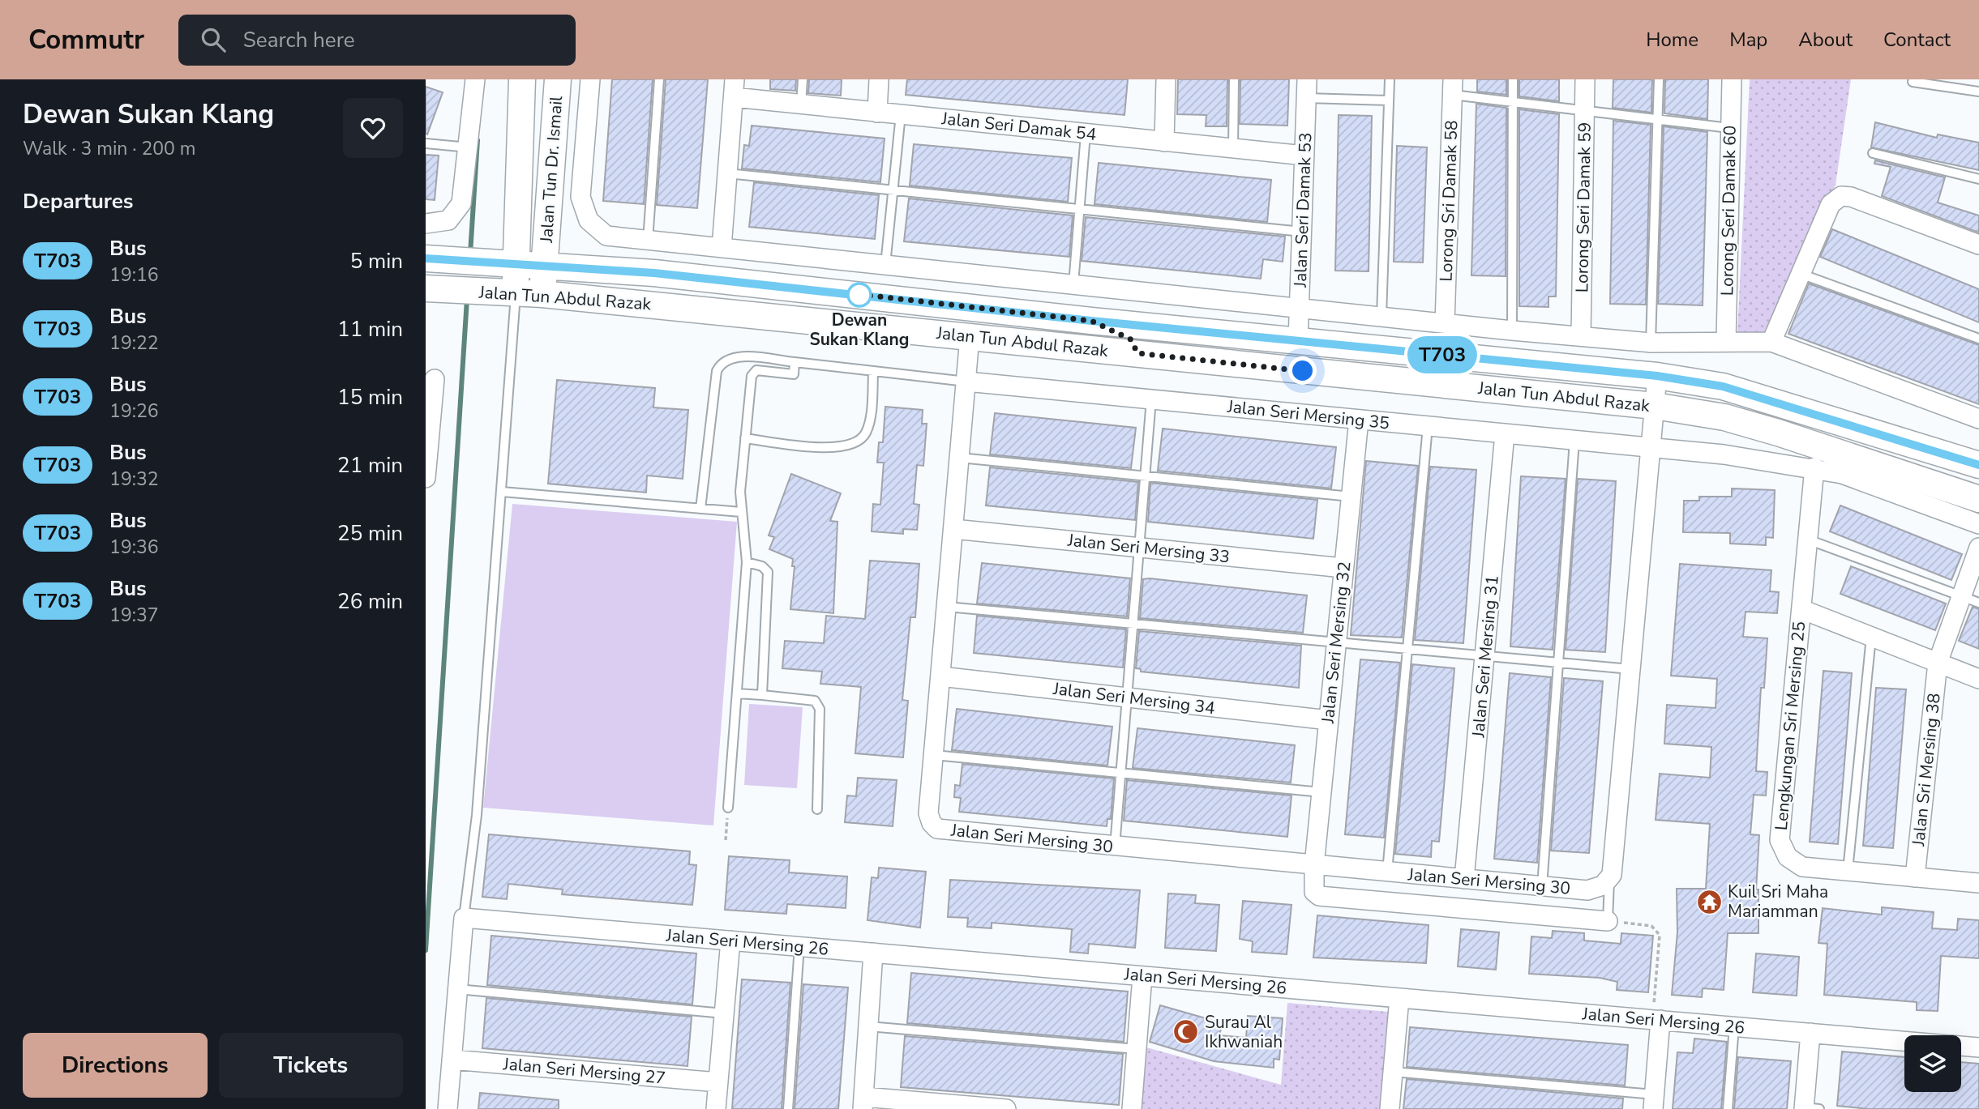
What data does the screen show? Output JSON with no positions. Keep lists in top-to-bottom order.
{
  "streets": {
    "main road": ["Jalan Tun Dr. Ismail", "Jalan Tun Abdul Razak"],
    "street": [
      "Jalan Seri Damak 54",
      "Lorong Sri Damak 58",
      "Lorong Seri Damak 59",
      "Jalan Seri Damak 53",
      "Lorong Seri Damak 60",
      "Jalan Seri Mersing 35",
      "Jalan Seri Mersing 33",
      "Jalan Seri Mersing 32",
      "Jalan Seri Mersing 31",
      "Jalan Seri Mersing 34",
      "Lengkungan Sri Mersing 25",
      "Jalan Sri Mersing 38",
      "Jalan Seri Mersing 30",
      "Jalan Seri Mersing 26",
      "Jalan Seri Mersing 27"
    ]
  },
  "crossings": [
    ["Jalan Seri Damak 54", "Jalan Seri Damak 53"],
    ["Jalan Tun Dr. Ismail", "Jalan Tun Abdul Razak"],
    ["Jalan Seri Damak 53", "Jalan Tun Abdul Razak"],
    ["Jalan Tun Abdul Razak", "Jalan Seri Mersing 30"],
    ["Jalan Seri Mersing 35", "Jalan Seri Mersing 32"],
    ["Jalan Seri Mersing 35", "Jalan Seri Mersing 31"],
    ["Jalan Seri Mersing 35", "Jalan Seri Mersing 30"],
    ["Jalan Seri Mersing 33", "Jalan Seri Mersing 32"],
    ["Jalan Seri Mersing 33", "Jalan Seri Mersing 30"],
    ["Jalan Seri Mersing 32", "Jalan Seri Mersing 34"],
    ["Jalan Seri Mersing 32", "Jalan Seri Mersing 30"],
    ["Jalan Seri Mersing 31", "Jalan Seri Mersing 30"],
    ["Jalan Seri Mersing 34", "Jalan Seri Mersing 30"],
    ["Lengkungan Sri Mersing 25", "Jalan Sri Mersing 38"]
  ],
  "places": {
    "other": ["Dewan Sukan Klang"],
    "temple": ["Kuil Sri Maha Mariamman"],
    "mosque": ["Surau Al Ikhwaniah"]
  },
  "lines": ["bus line T703"],
  "page": {
    "header": "Commutr",
    "search": "Search here",
    "nav": [
      "Home",
      "Map",
      "About",
      "Contact"
    ],
    "heading": [
      ["Dewan Sukan Klang", "Walk · 3 min · 200 m"],
      "Departures"
    ],
    "on_map": "T703",
    "list": [
      {
        "mark": "T703",
        "name": "Bus",
        "note": "19:16",
        "value": "5 min"
      },
      {
        "mark": "T703",
        "name": "Bus",
        "note": "19:22",
        "value": "11 min"
      },
      {
        "mark": "T703",
        "name": "Bus",
        "note": "19:26",
        "value": "15 min"
      },
      {
        "mark": "T703",
        "name": "Bus",
        "note": "19:32",
        "value": "21 min"
      },
      {
        "mark": "T703",
        "name": "Bus",
        "note": "19:36",
        "value": "25 min"
      },
      {
        "mark": "T703",
        "name": "Bus",
        "note": "19:37",
        "value": "26 min"
      }
    ],
    "buttons": ["Directions", "Tickets"]
  }
}
